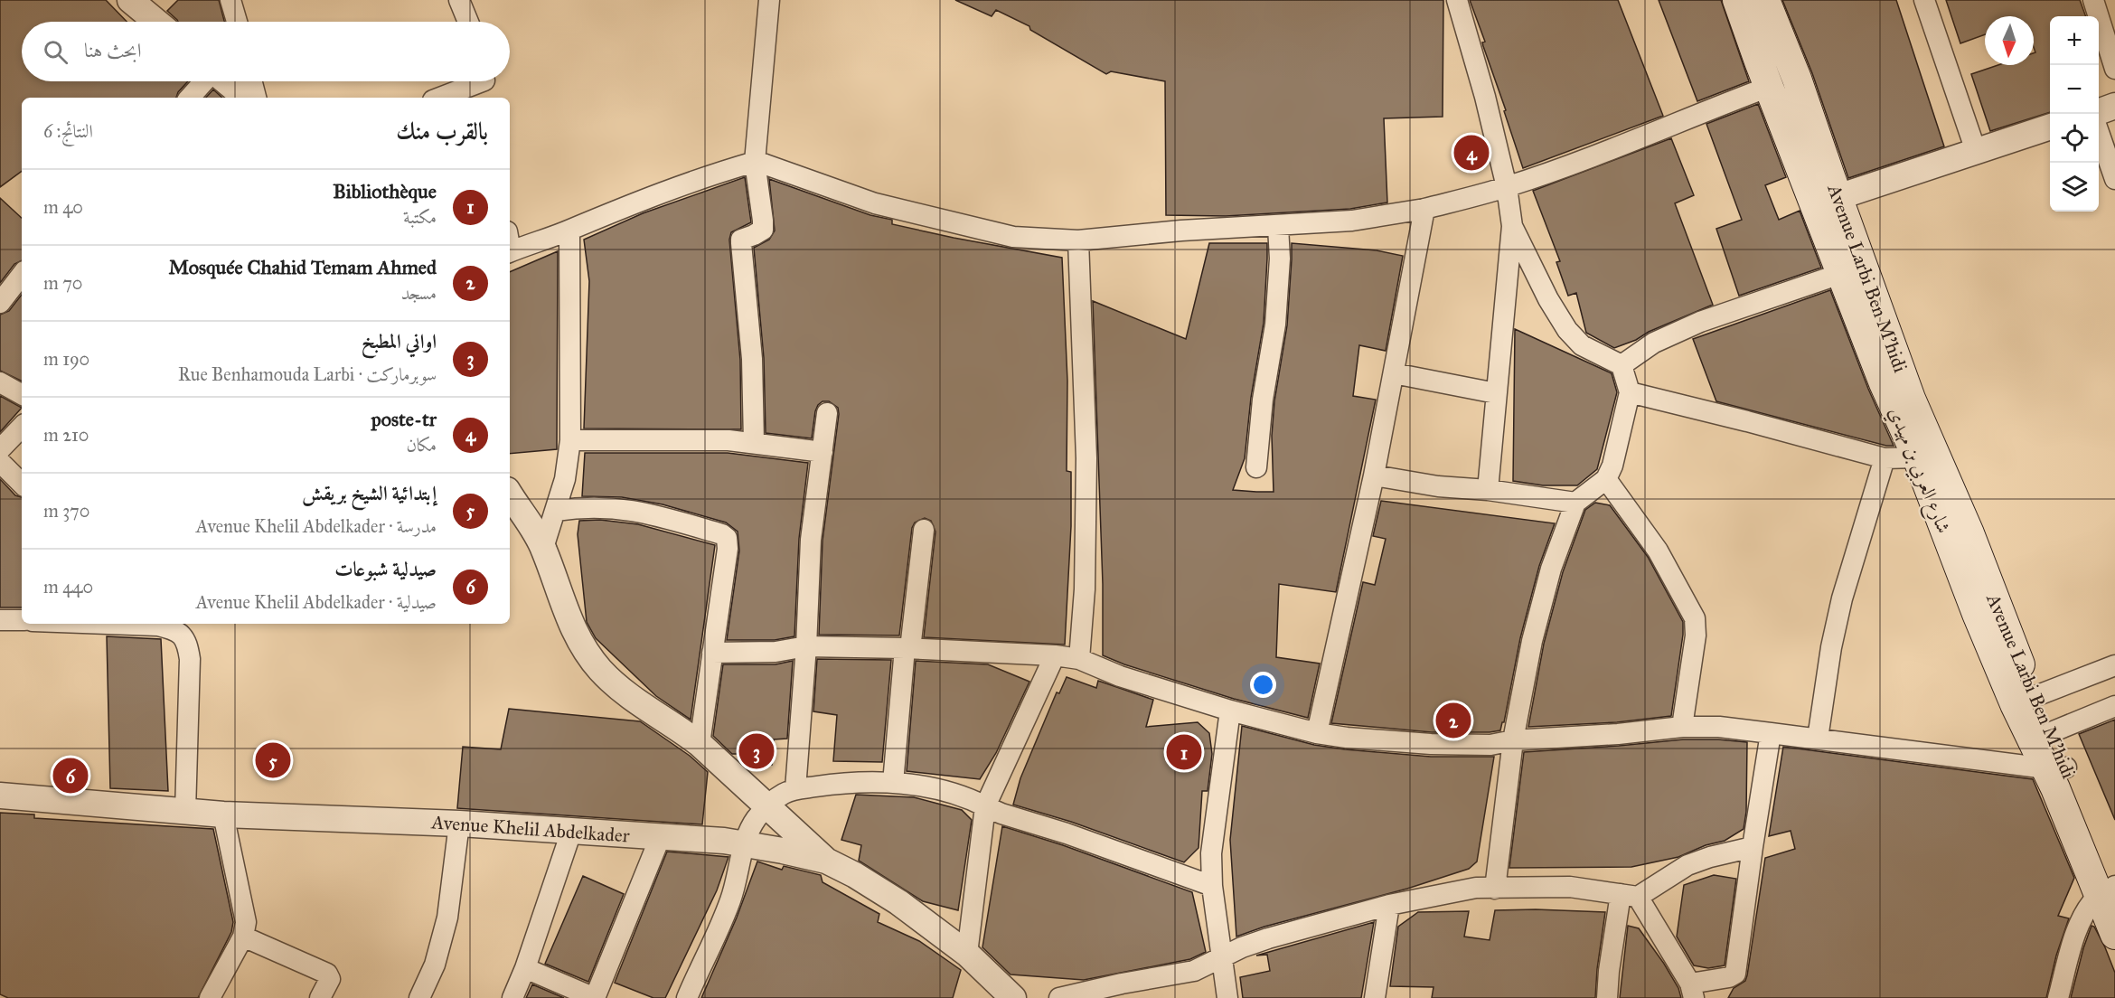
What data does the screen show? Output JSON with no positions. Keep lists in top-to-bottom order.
{
  "streets": {
    "main road": ["Avenue Larbi Ben M'hidi", "شارع العربي بن مهيدي"],
    "street": ["Avenue Khelil Abdelkader"]
  },
  "crossings": [
    ["Avenue Larbi Ben M'hidi", "شارع العربي بن مهيدي"]
  ],
  "north": "bottom",
  "page": {
    "map_buttons": ["+", "−"],
    "search": "ابحث هنا",
    "heading": ["بالقرب منك", "النتائج: 6"],
    "pins": [
      "4",
      "2",
      "3",
      "1",
      "5",
      "6"
    ],
    "list": [
      {
        "mark": "1",
        "name": "Bibliothèque",
        "note": "مكتبة",
        "value": "40 m"
      },
      {
        "mark": "2",
        "name": "Mosquée Chahid Temam Ahmed",
        "note": "مسجد",
        "value": "70 m"
      },
      {
        "mark": "3",
        "name": "اواني المطبخ",
        "note": "سوبرماركت · Rue Benhamouda Larbi",
        "value": "190 m"
      },
      {
        "mark": "4",
        "name": "poste-tr",
        "note": "مكان",
        "value": "210 m"
      },
      {
        "mark": "5",
        "name": "إبتدائية الشيخ بريقش",
        "note": "مدرسة · Avenue Khelil Abdelkader",
        "value": "370 m"
      },
      {
        "mark": "6",
        "name": "صيدلية شبوعات",
        "note": "صيدلية · Avenue Khelil Abdelkader",
        "value": "440 m"
      }
    ]
  }
}
